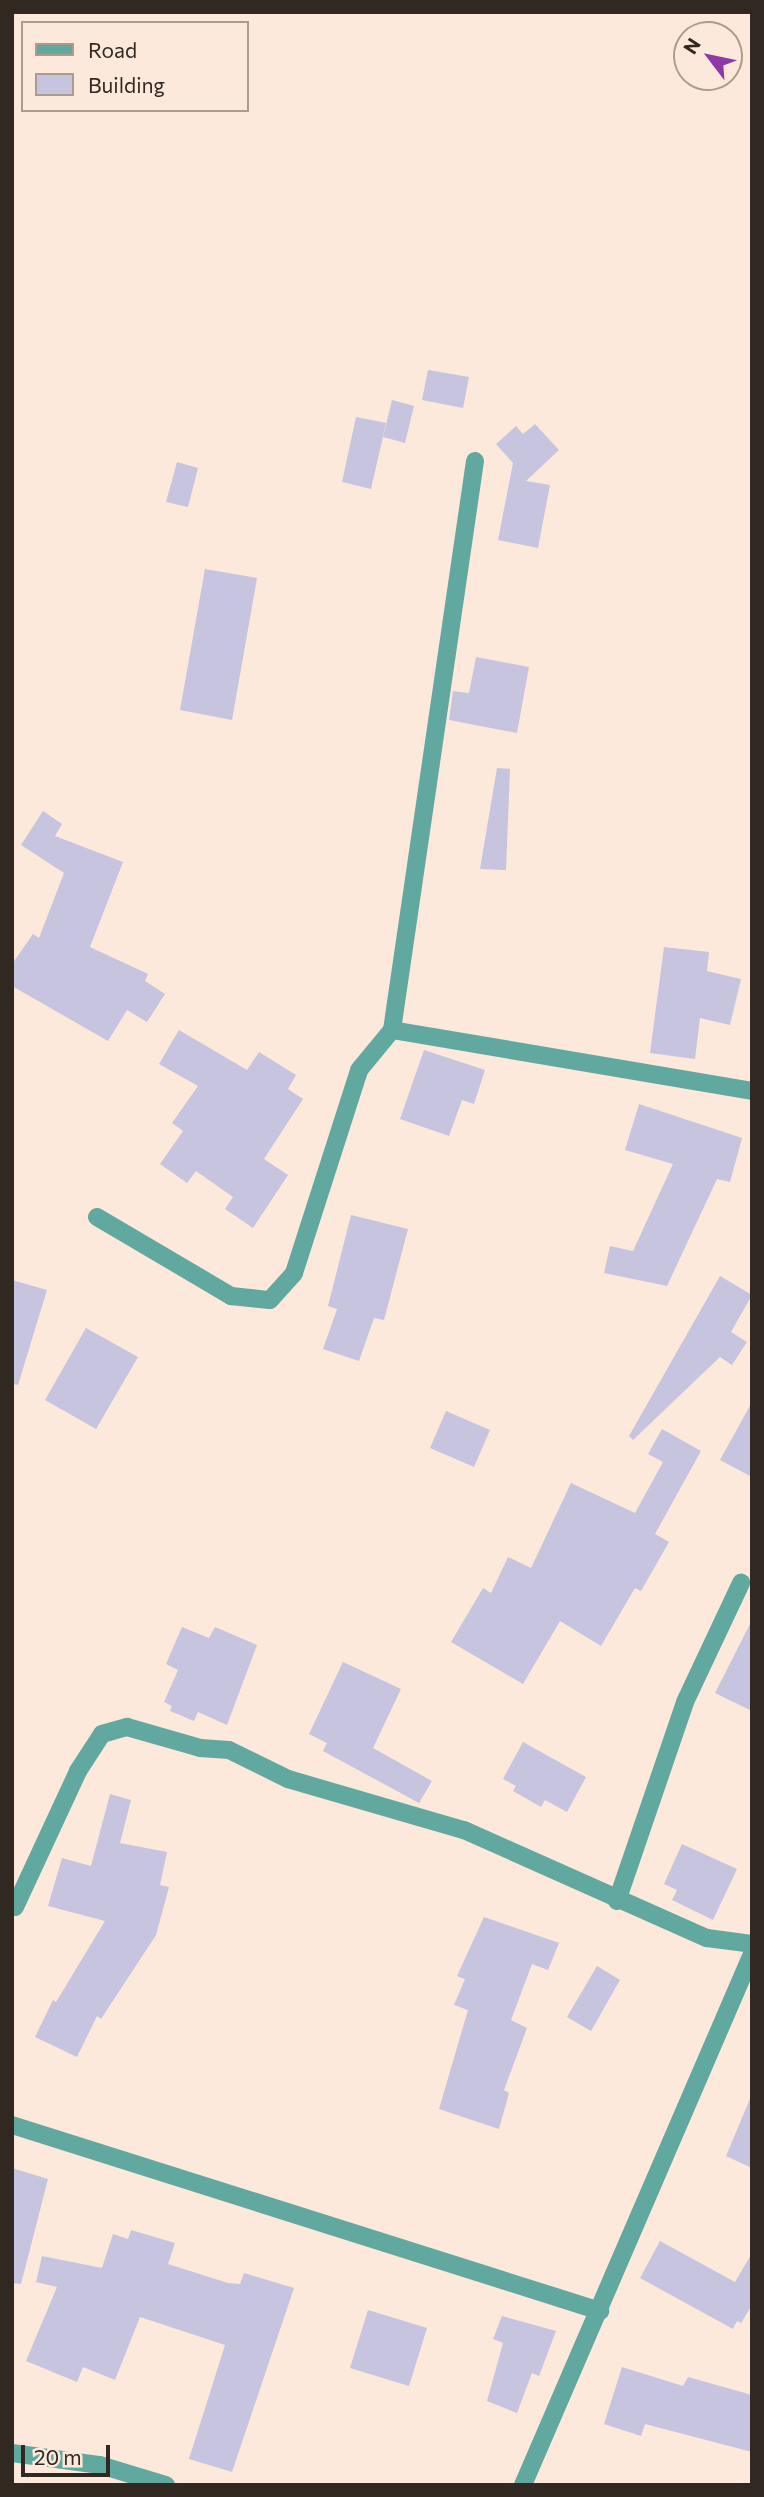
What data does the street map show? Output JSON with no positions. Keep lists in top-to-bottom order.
{
  "legend": ["Road", "Building"],
  "scale_bar": "20 m",
  "north": "top left"
}
